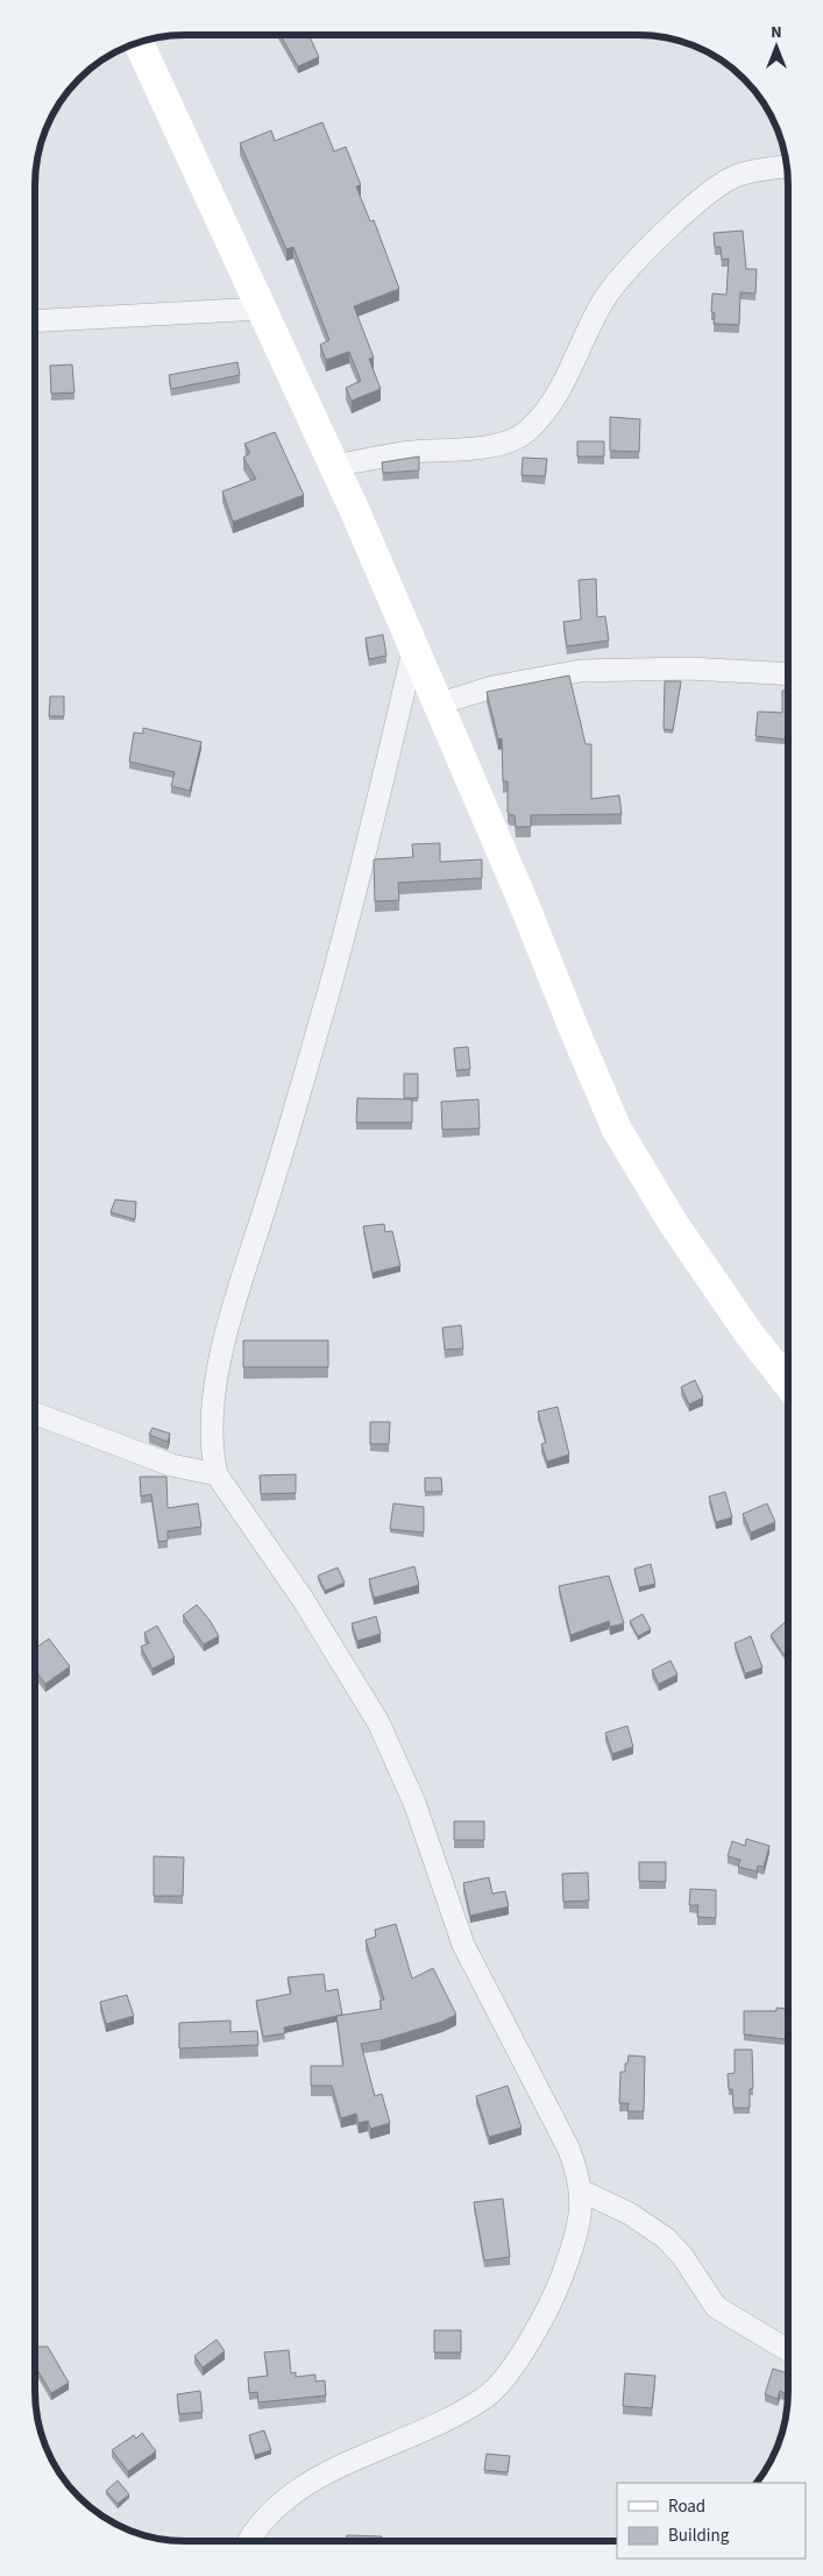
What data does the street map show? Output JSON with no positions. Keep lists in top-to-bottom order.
{
  "legend": ["Road", "Building"],
  "north": "top"
}
